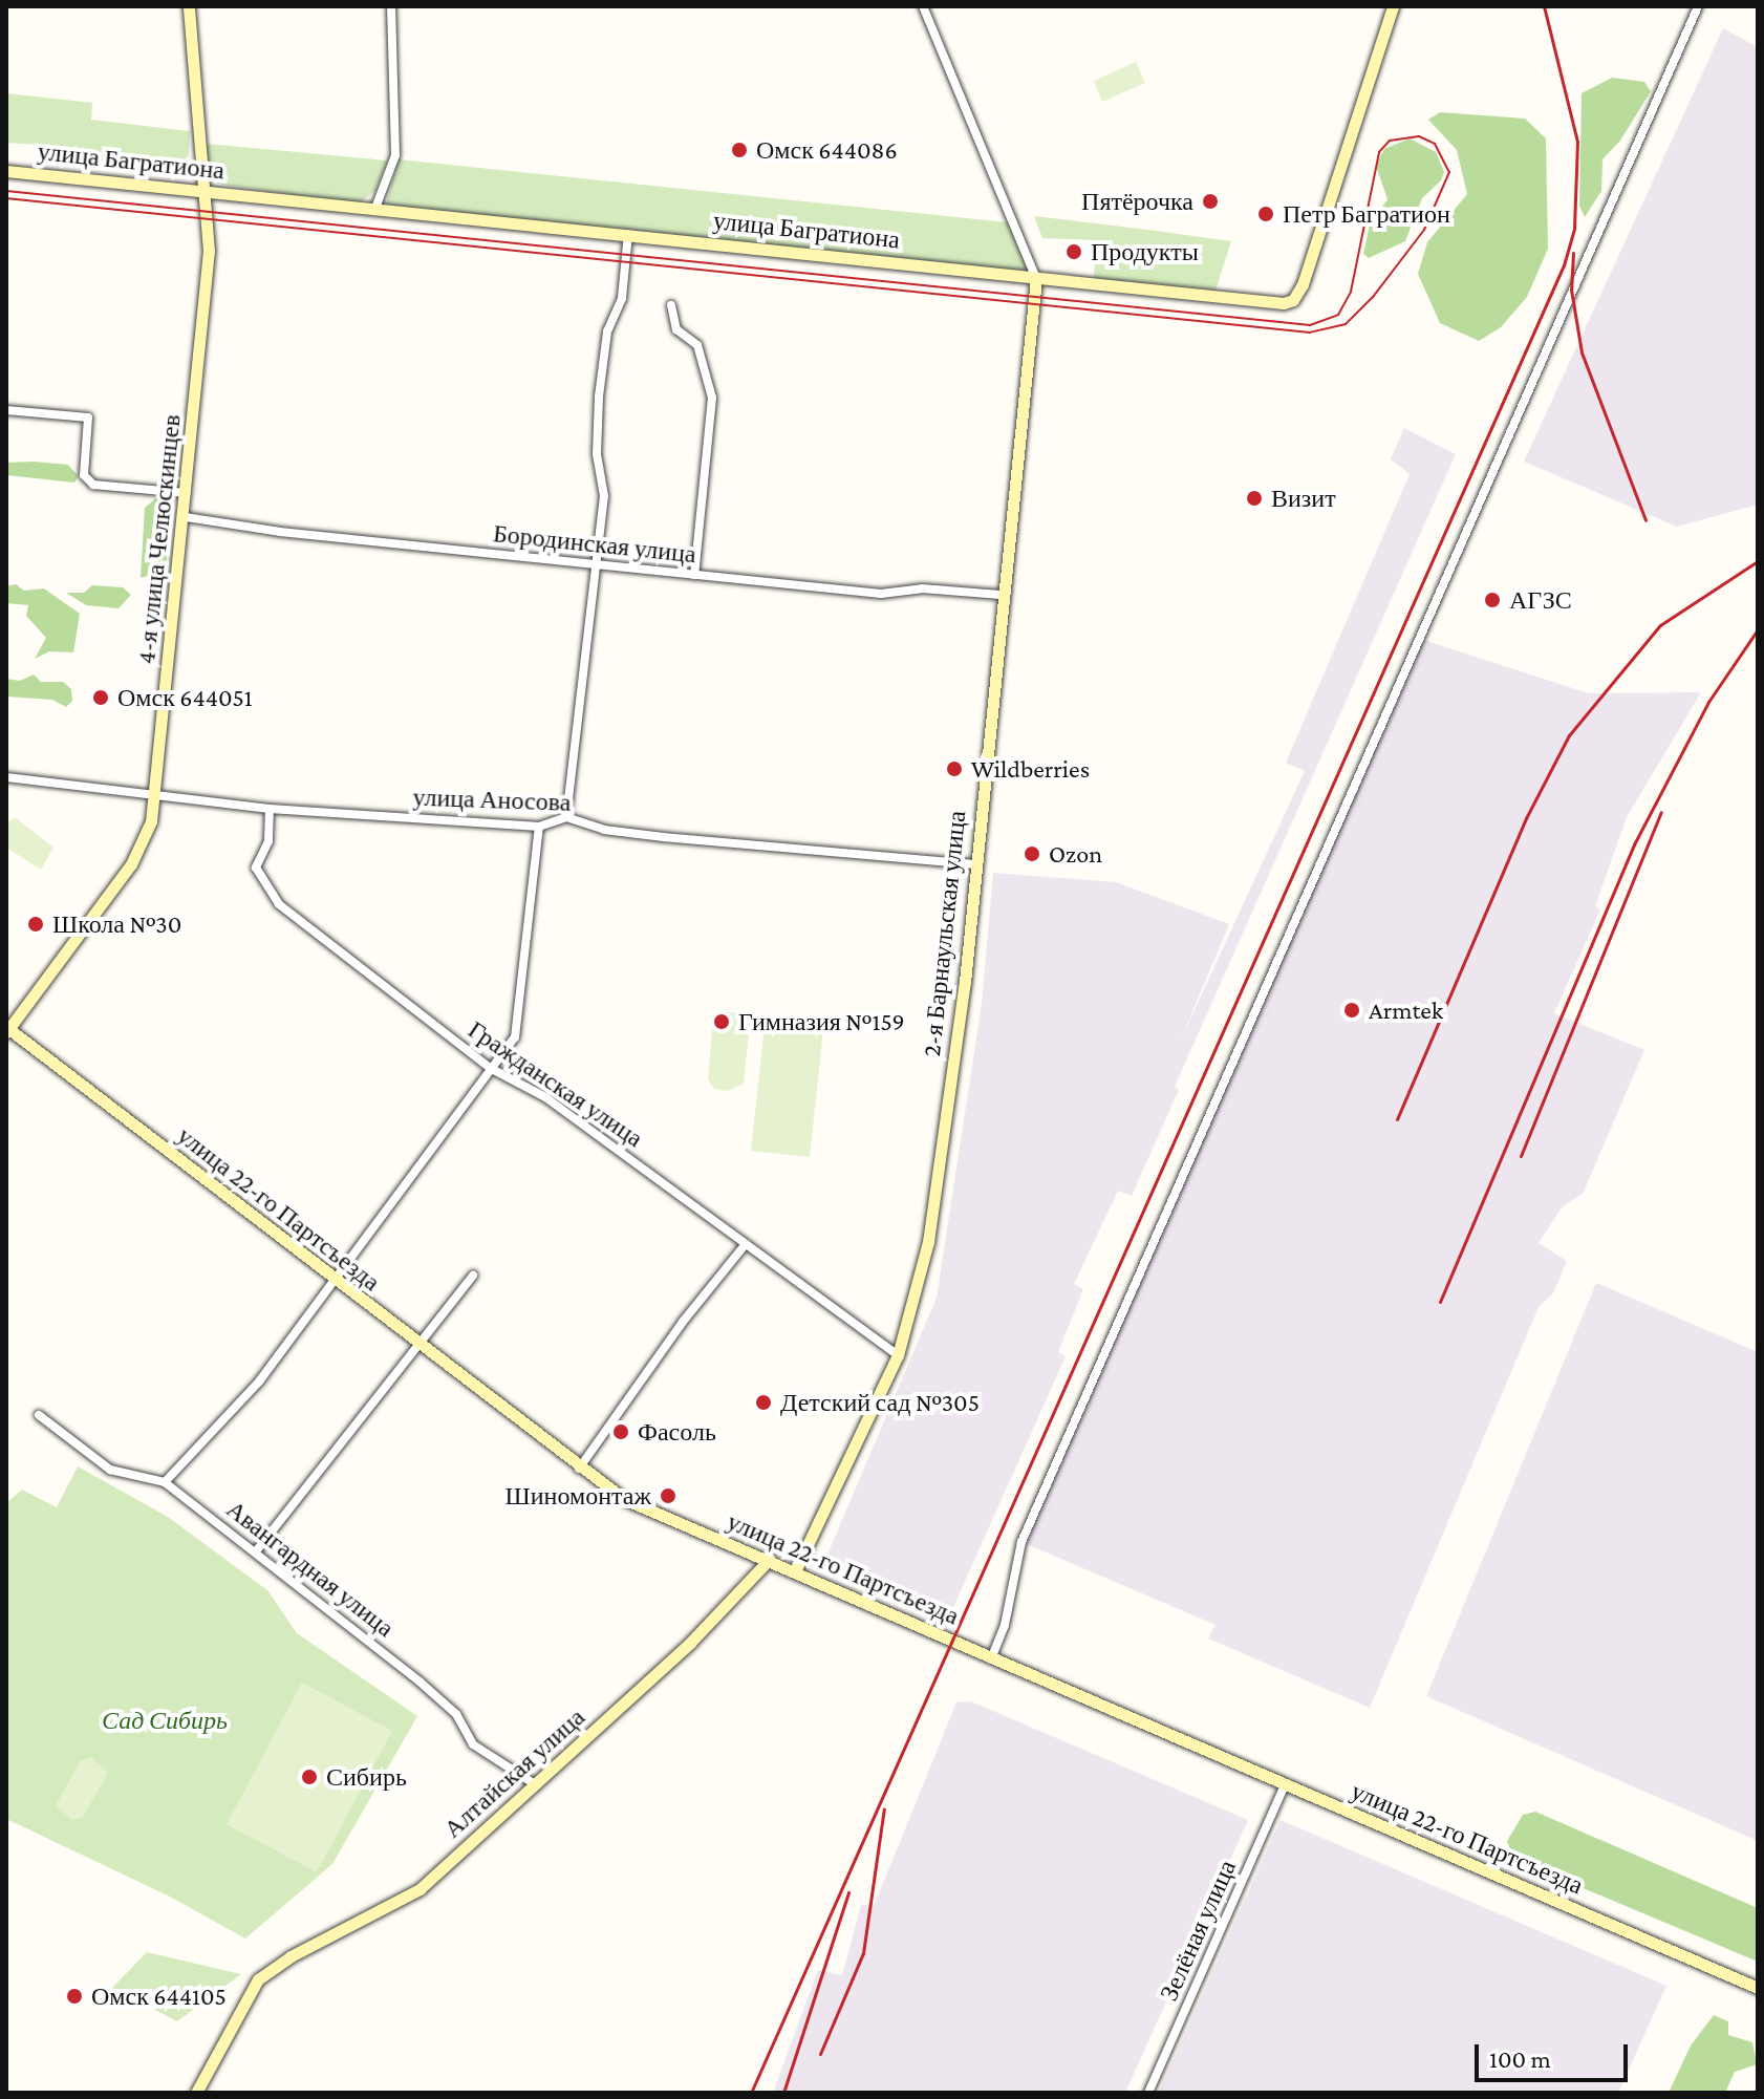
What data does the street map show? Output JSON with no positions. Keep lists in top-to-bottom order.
{
  "streets": {
    "street": [
      "улица Багратиона",
      "4-я улица Челюскинцев",
      "Бородинская улица",
      "улица Аносова",
      "2-я Барнаульская улица",
      "Гражданская улица",
      "улица 22-го Партсъезда",
      "Авангардная улица",
      "Алтайская улица",
      "Зелёная улица"
    ]
  },
  "crossings": [
    ["улица Багратиона", "4-я улица Челюскинцев"],
    ["улица Багратиона", "2-я Барнаульская улица"],
    ["4-я улица Челюскинцев", "Бородинская улица"],
    ["4-я улица Челюскинцев", "улица Аносова"],
    ["4-я улица Челюскинцев", "улица 22-го Партсъезда"],
    ["Бородинская улица", "2-я Барнаульская улица"],
    ["улица Аносова", "2-я Барнаульская улица"],
    ["улица Аносова", "Гражданская улица"],
    ["2-я Барнаульская улица", "Гражданская улица"],
    ["2-я Барнаульская улица", "улица 22-го Партсъезда"],
    ["улица 22-го Партсъезда", "Алтайская улица"],
    ["улица 22-го Партсъезда", "Зелёная улица"],
    ["Авангардная улица", "Алтайская улица"]
  ],
  "parks": ["Сад Сибирь"],
  "places": [
    "Омск 644086",
    "Пятёрочка",
    "Петр Багратион",
    "Продукты",
    "Визит",
    "АГЗС",
    "Омск 644051",
    "Wildberries",
    "Ozon",
    "Школа №30",
    "Armtek",
    "Гимназия №159",
    "Детский сад №305",
    "Фасоль",
    "Шиномонтаж",
    "Сибирь",
    "Омск 644105"
  ],
  "scale_bar": "100 m"
}
